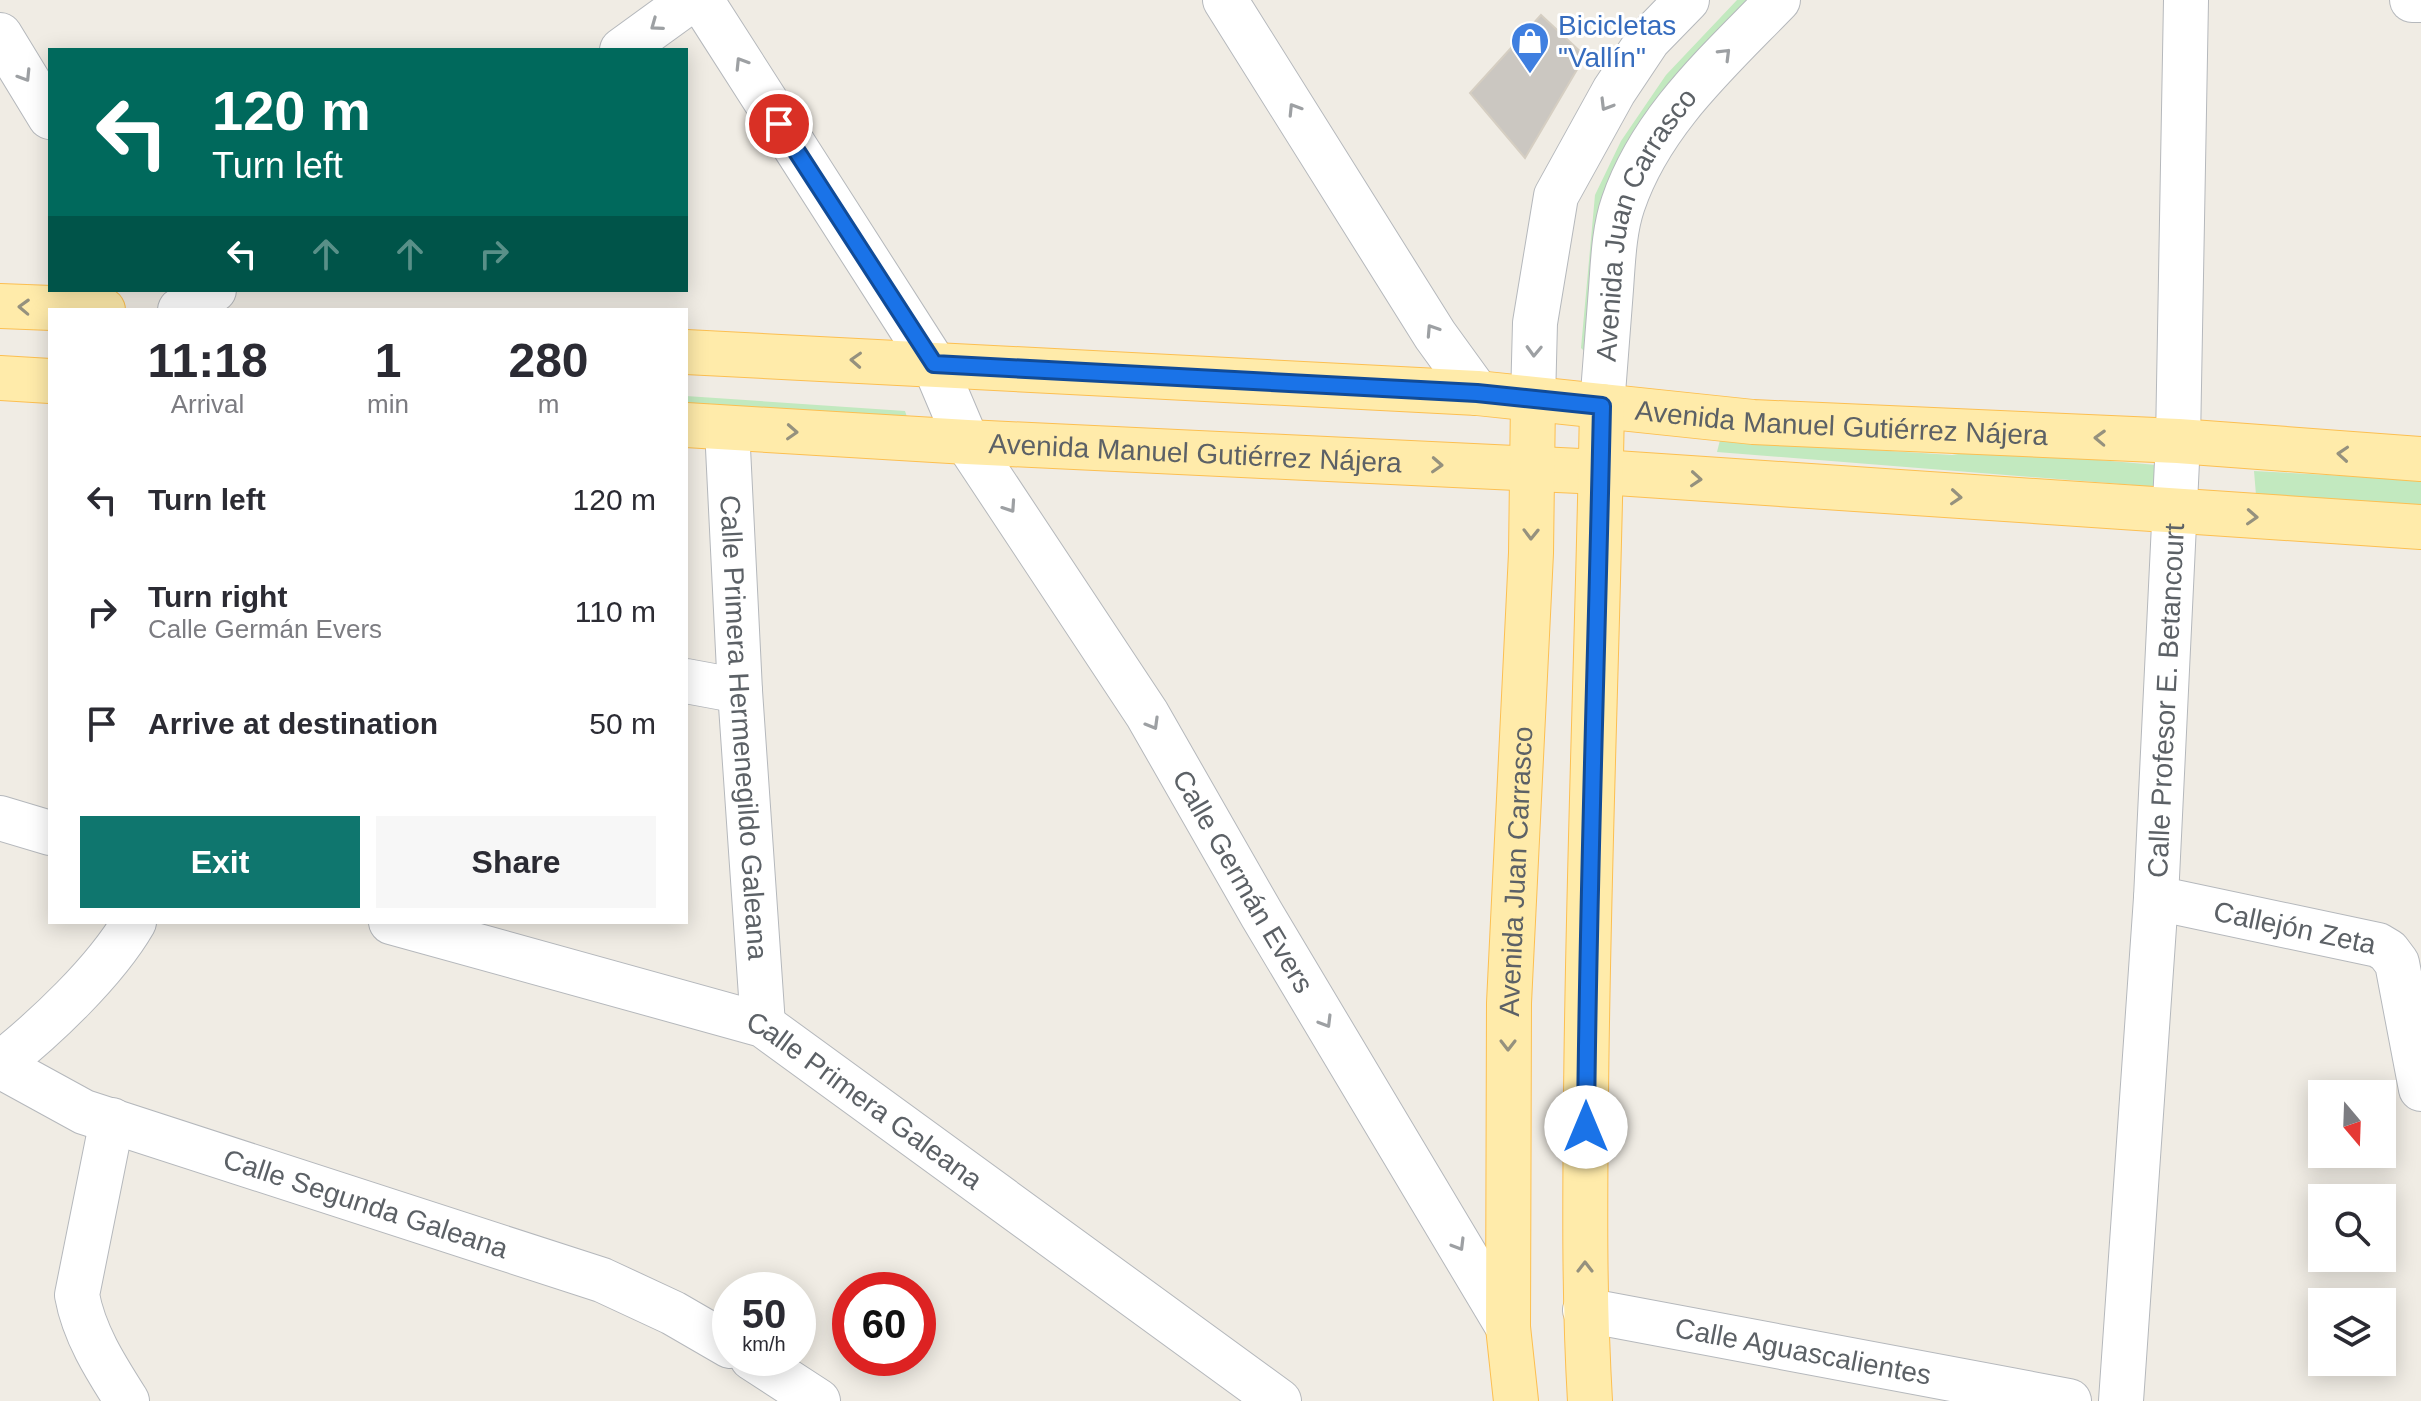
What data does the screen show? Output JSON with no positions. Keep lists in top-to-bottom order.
{
  "streets": {
    "main road": ["Avenida Juan Carrasco", "Avenida Manuel Gutiérrez Nájera"],
    "street": [
      "Calle Profesor E. Betancourt",
      "Calle Primera Hermenegildo Galeana",
      "Calle Germán Evers",
      "Callejón Zeta",
      "Calle Primera Galeana",
      "Calle Segunda Galeana",
      "Calle Aguascalientes"
    ]
  },
  "crossings": [
    ["Avenida Juan Carrasco", "Avenida Manuel Gutiérrez Nájera"],
    ["Avenida Juan Carrasco", "Calle Germán Evers"],
    ["Avenida Juan Carrasco", "Calle Aguascalientes"],
    ["Avenida Manuel Gutiérrez Nájera", "Calle Profesor E. Betancourt"],
    ["Avenida Manuel Gutiérrez Nájera", "Calle Primera Hermenegildo Galeana"],
    ["Avenida Manuel Gutiérrez Nájera", "Calle Germán Evers"],
    ["Calle Profesor E. Betancourt", "Callejón Zeta"],
    ["Calle Primera Hermenegildo Galeana", "Calle Primera Galeana"]
  ],
  "one_way": ["Calle Germán Evers"],
  "places": {
    "shop": ["Bicicletas \"Vallín\""]
  },
  "north": "bottom",
  "page": {
    "turn": ["120 m", "Turn left"],
    "eta": [
      "11:18",
      "Arrival",
      "1",
      "min",
      "280",
      "m"
    ],
    "list": [
      {
        "name": "Turn left",
        "value": "120 m"
      },
      {
        "name": "Turn right",
        "note": "Calle Germán Evers",
        "value": "110 m"
      },
      {
        "name": "Arrive at destination",
        "value": "50 m"
      }
    ],
    "buttons": ["Exit", "Share"],
    "speed": "50 km/h",
    "limit": "60"
  }
}
